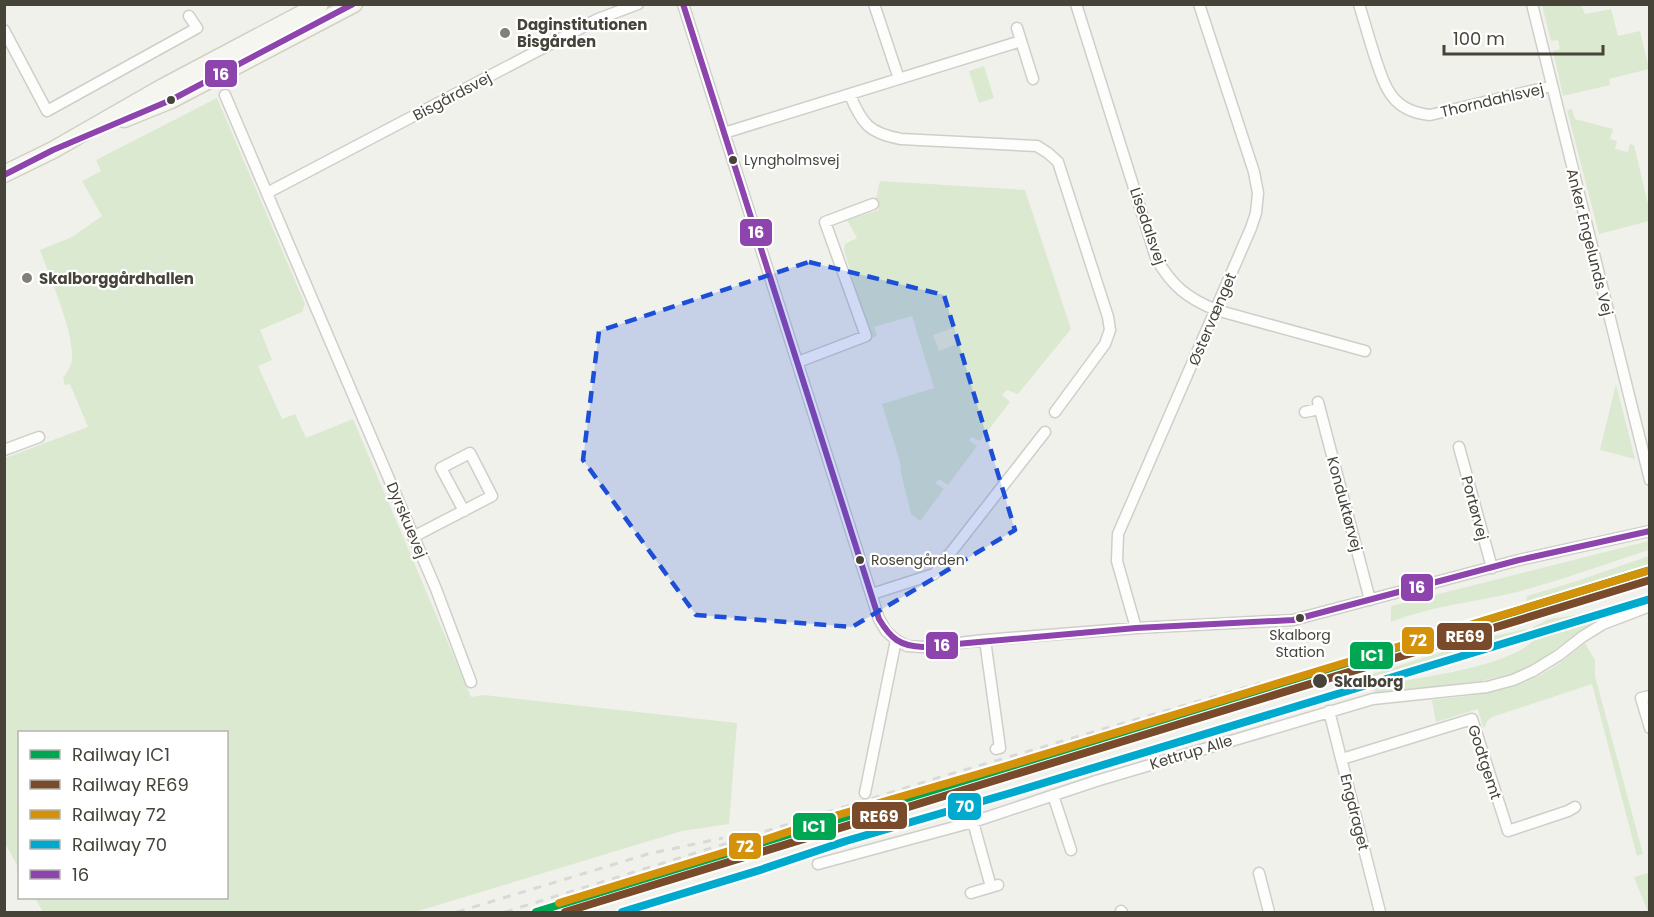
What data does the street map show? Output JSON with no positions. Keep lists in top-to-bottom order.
{
  "streets": {
    "street": [
      "Bisgårdsvej",
      "Thorndahlsvej",
      "Lisedalsvej",
      "Anker Engelunds Vej",
      "Østervænget",
      "Konduktørvej",
      "Portørvej",
      "Dyrskuevej",
      "Kettrup Alle",
      "Godtgemt",
      "Engdraget"
    ]
  },
  "crossings": [
    ["Bisgårdsvej", "Dyrskuevej"],
    ["Thorndahlsvej", "Anker Engelunds Vej"],
    ["Lisedalsvej", "Østervænget"],
    ["Kettrup Alle", "Engdraget"],
    ["Godtgemt", "Engdraget"]
  ],
  "places": [
    "Daginstitutionen Bisgården",
    "Lyngholmsvej",
    "Skalborggårdhallen",
    "Rosengården",
    "Skalborg Station",
    "Skalborg"
  ],
  "lines": [
    "transit line 16",
    "rail line IC1",
    "rail line 72",
    "rail line RE69",
    "rail line 70"
  ],
  "legend": [
    "Railway IC1",
    "Railway RE69",
    "Railway 72",
    "Railway 70",
    "16"
  ],
  "scale_bar": "100 m"
}
